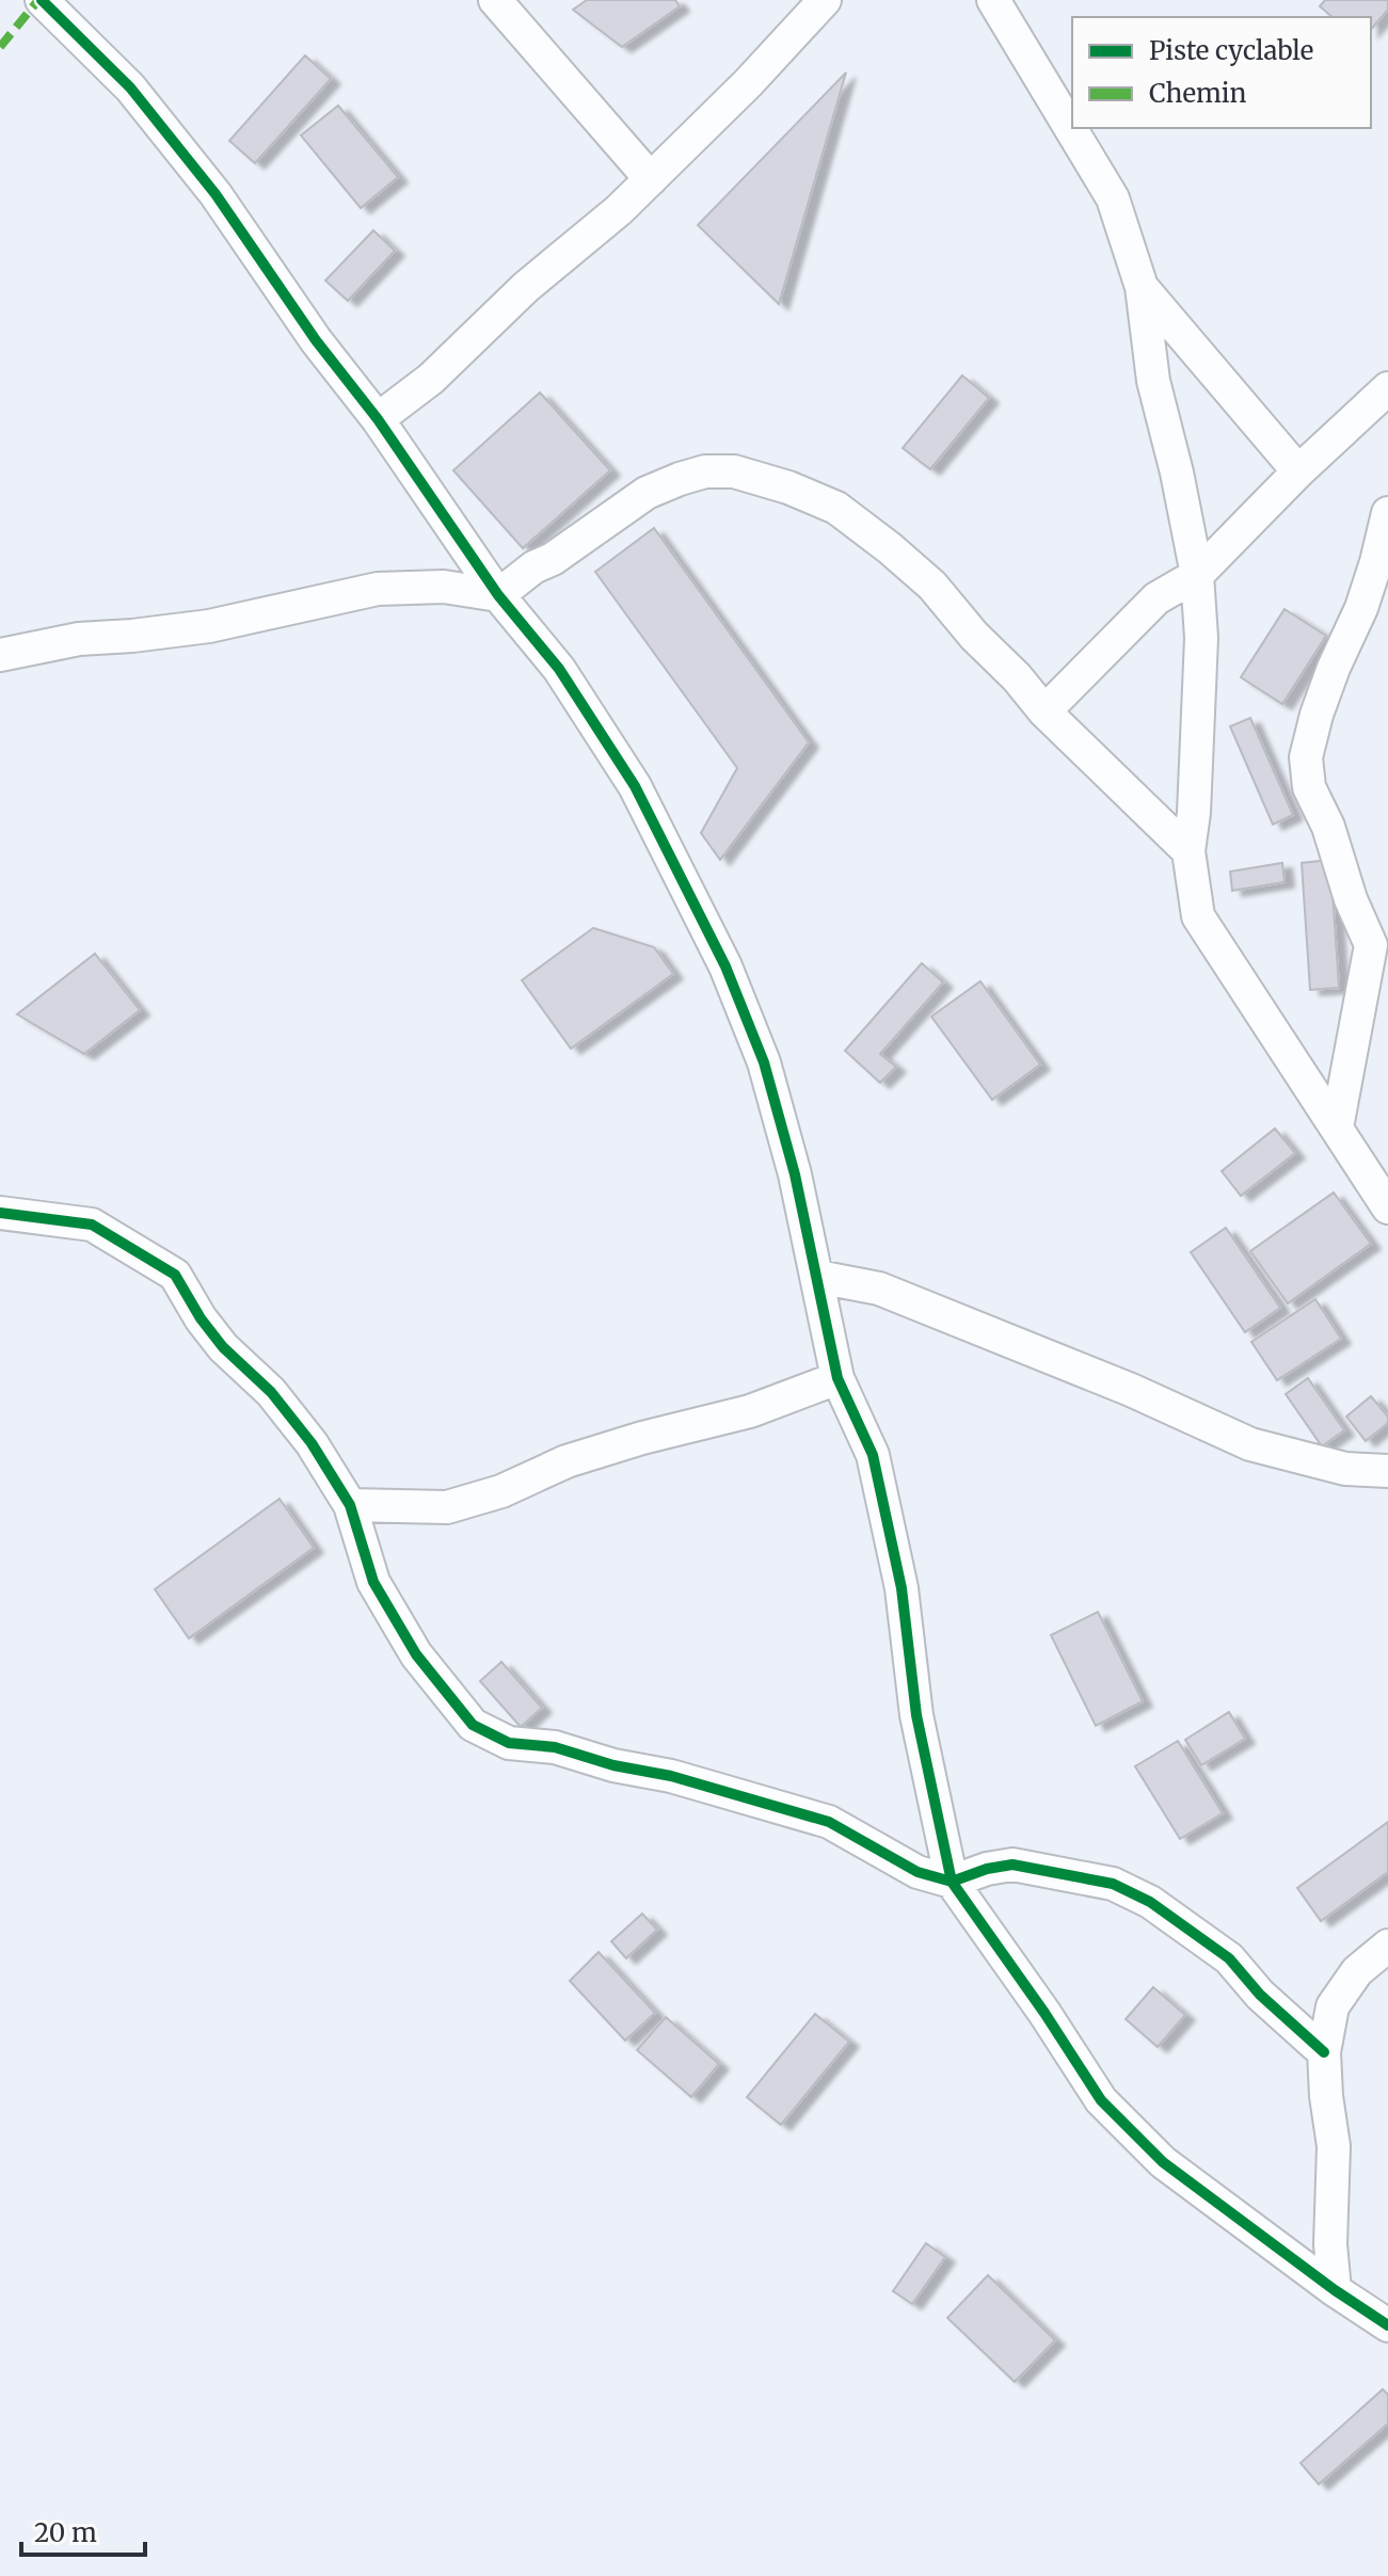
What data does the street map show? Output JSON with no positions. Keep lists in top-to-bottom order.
{
  "legend": ["Piste cyclable", "Chemin"],
  "scale_bar": "20 m"
}
